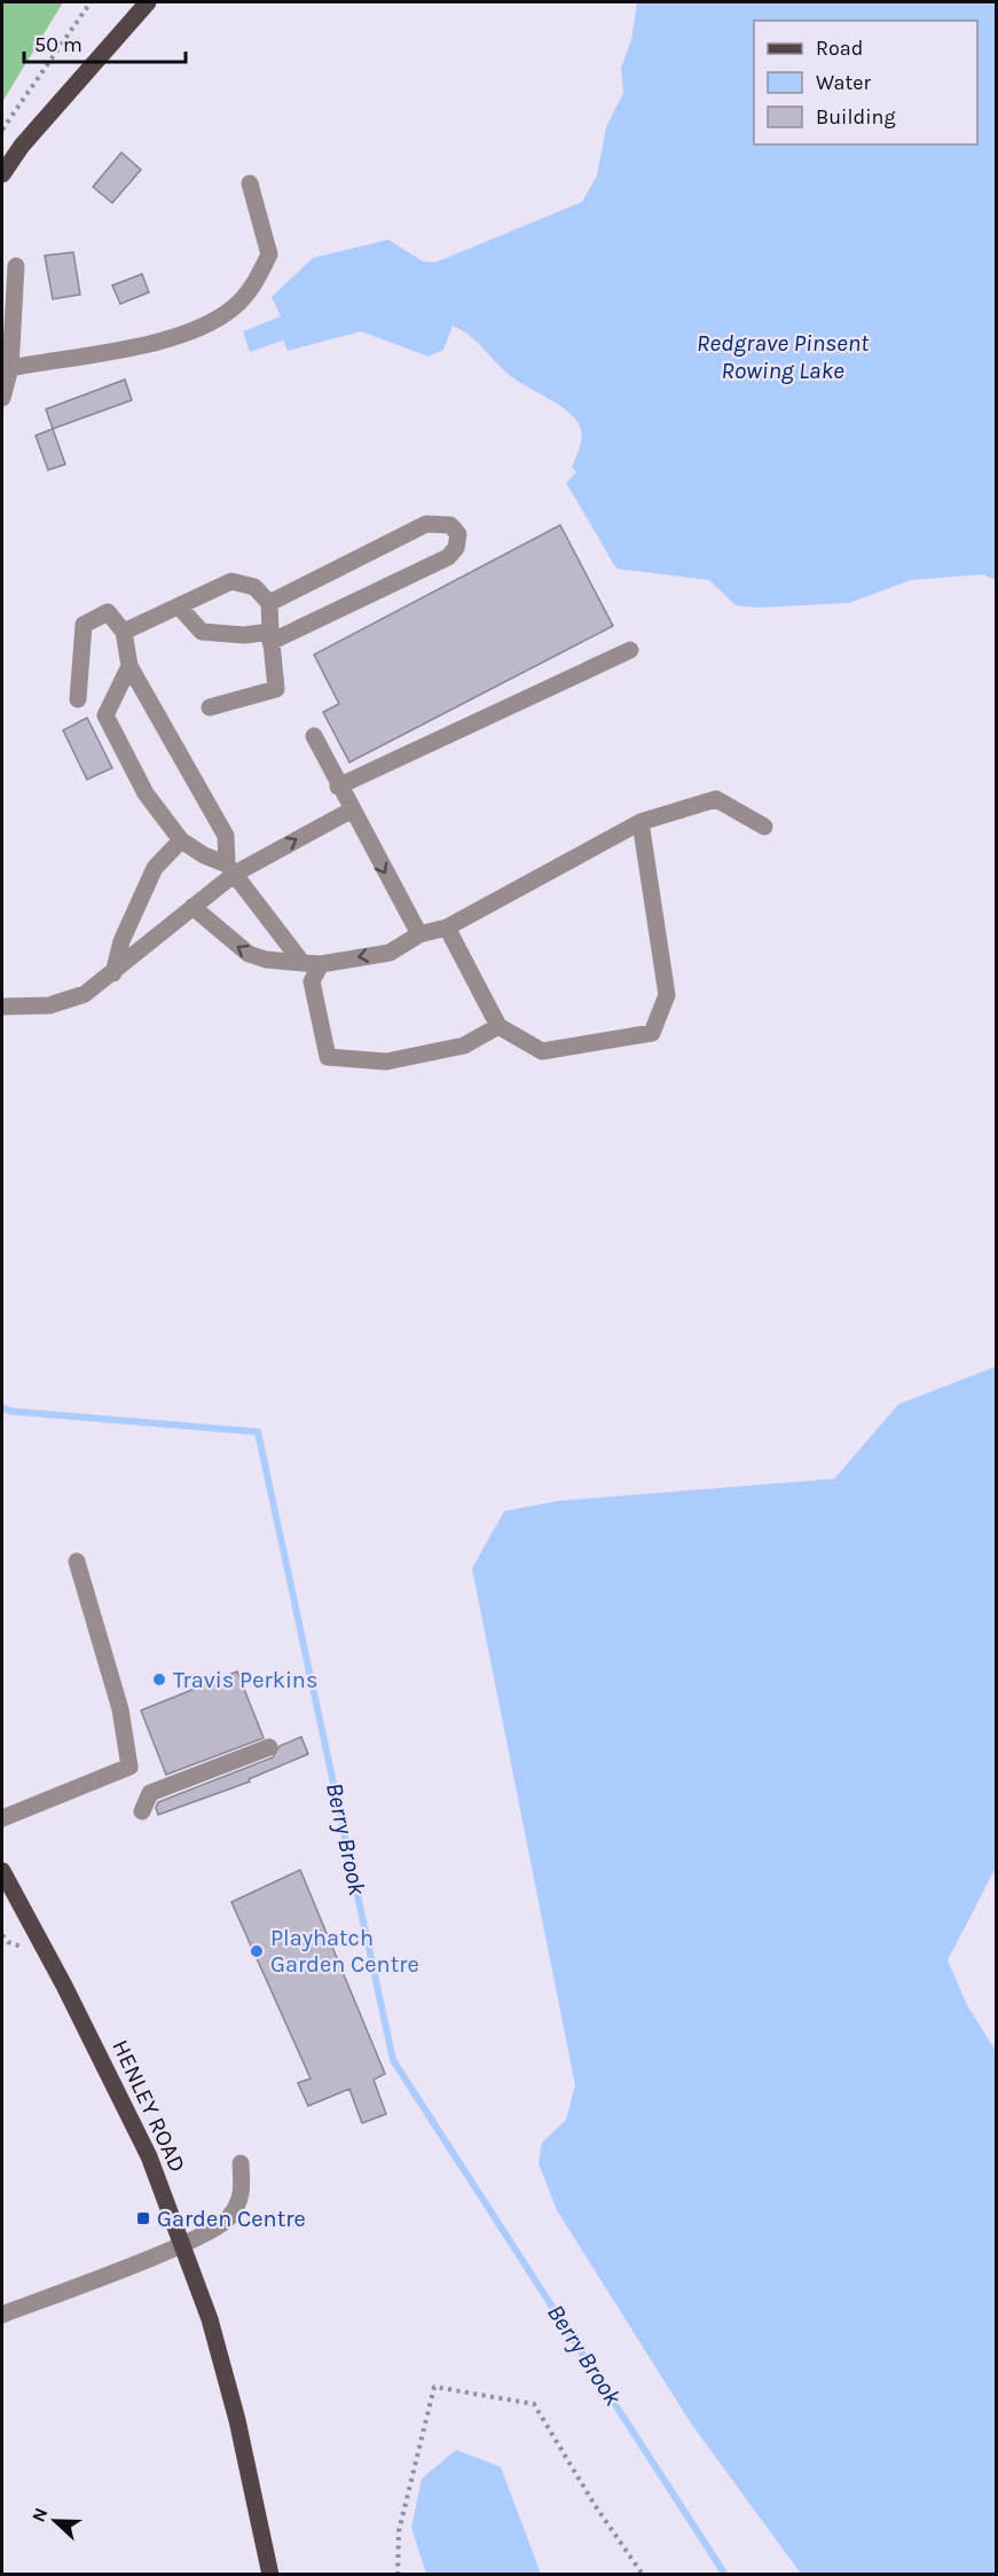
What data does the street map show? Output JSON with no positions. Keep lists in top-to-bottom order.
{
  "streets": {
    "main road": ["HENLEY ROAD"]
  },
  "water": ["Redgrave Pinsent Rowing Lake", "Berry Brook"],
  "places": {
    "other": ["Travis Perkins", "Playhatch Garden Centre"],
    "transit": ["Garden Centre"]
  },
  "legend": ["Road", "Water", "Building"],
  "scale_bar": "50 m",
  "north": "left"
}
